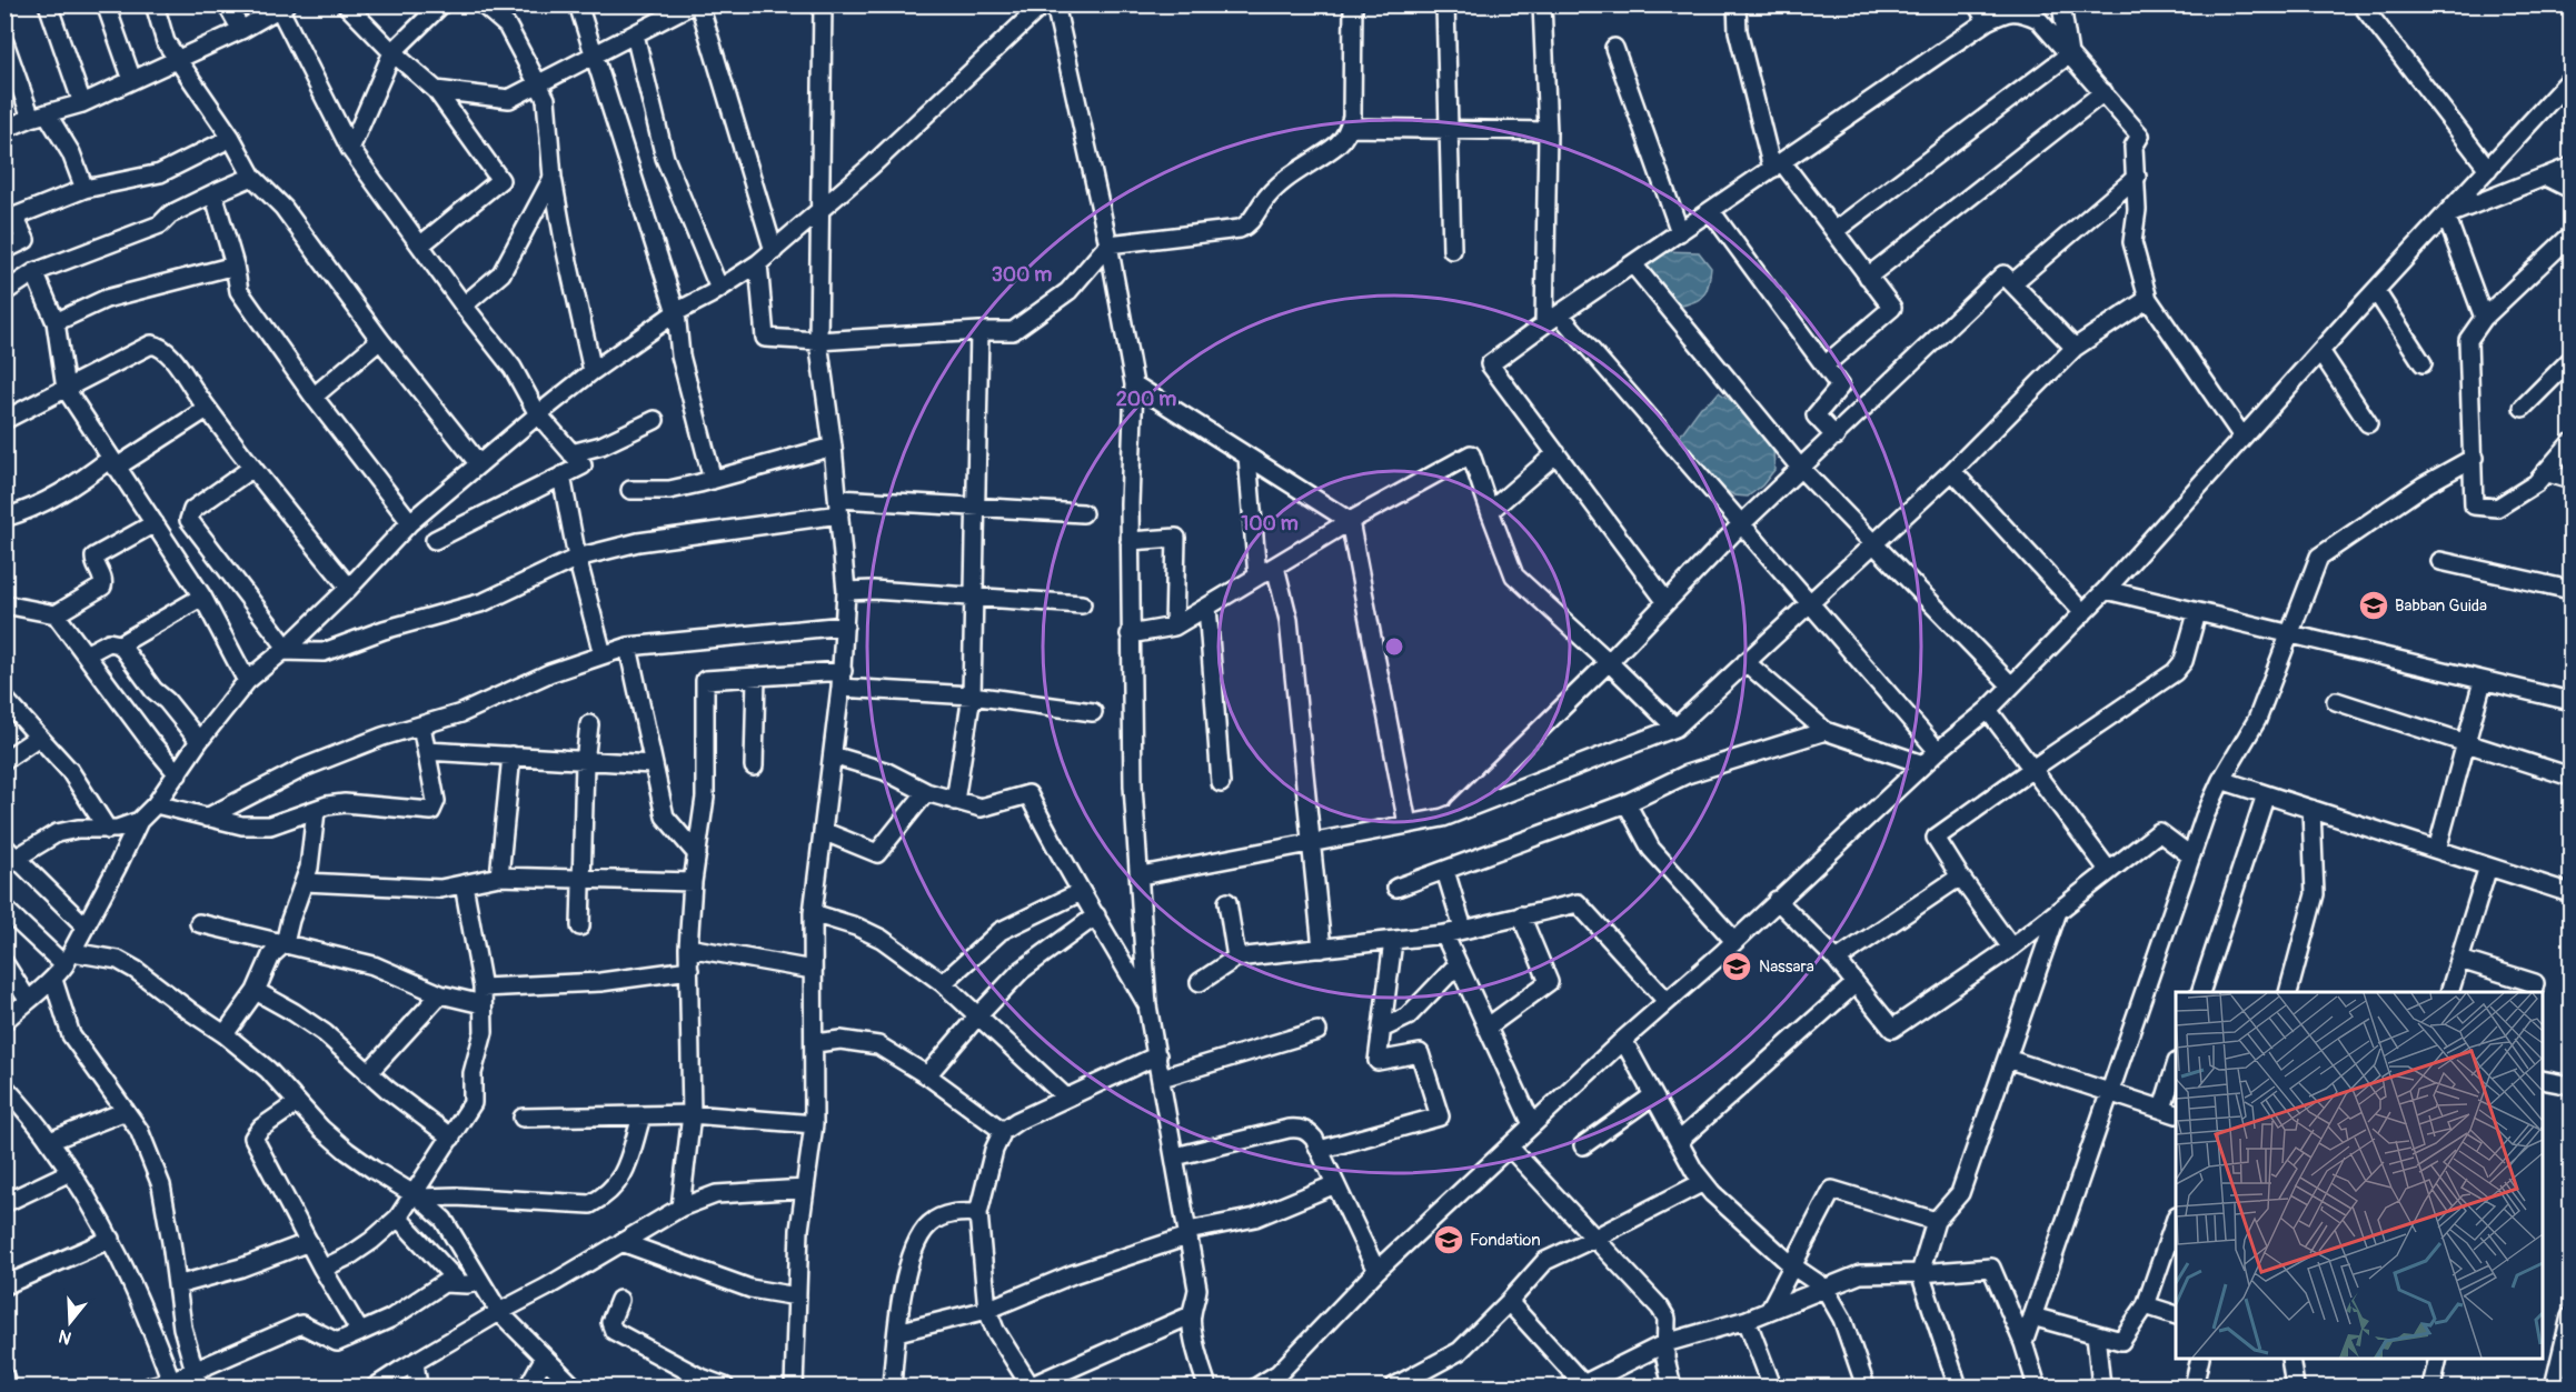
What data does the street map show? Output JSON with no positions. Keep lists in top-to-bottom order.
{
  "places": {
    "school or university": ["Babban Guida", "Nassara", "Fondation"]
  },
  "north": "bottom",
  "rings": ["300 m", "200 m", "100 m"]
}
